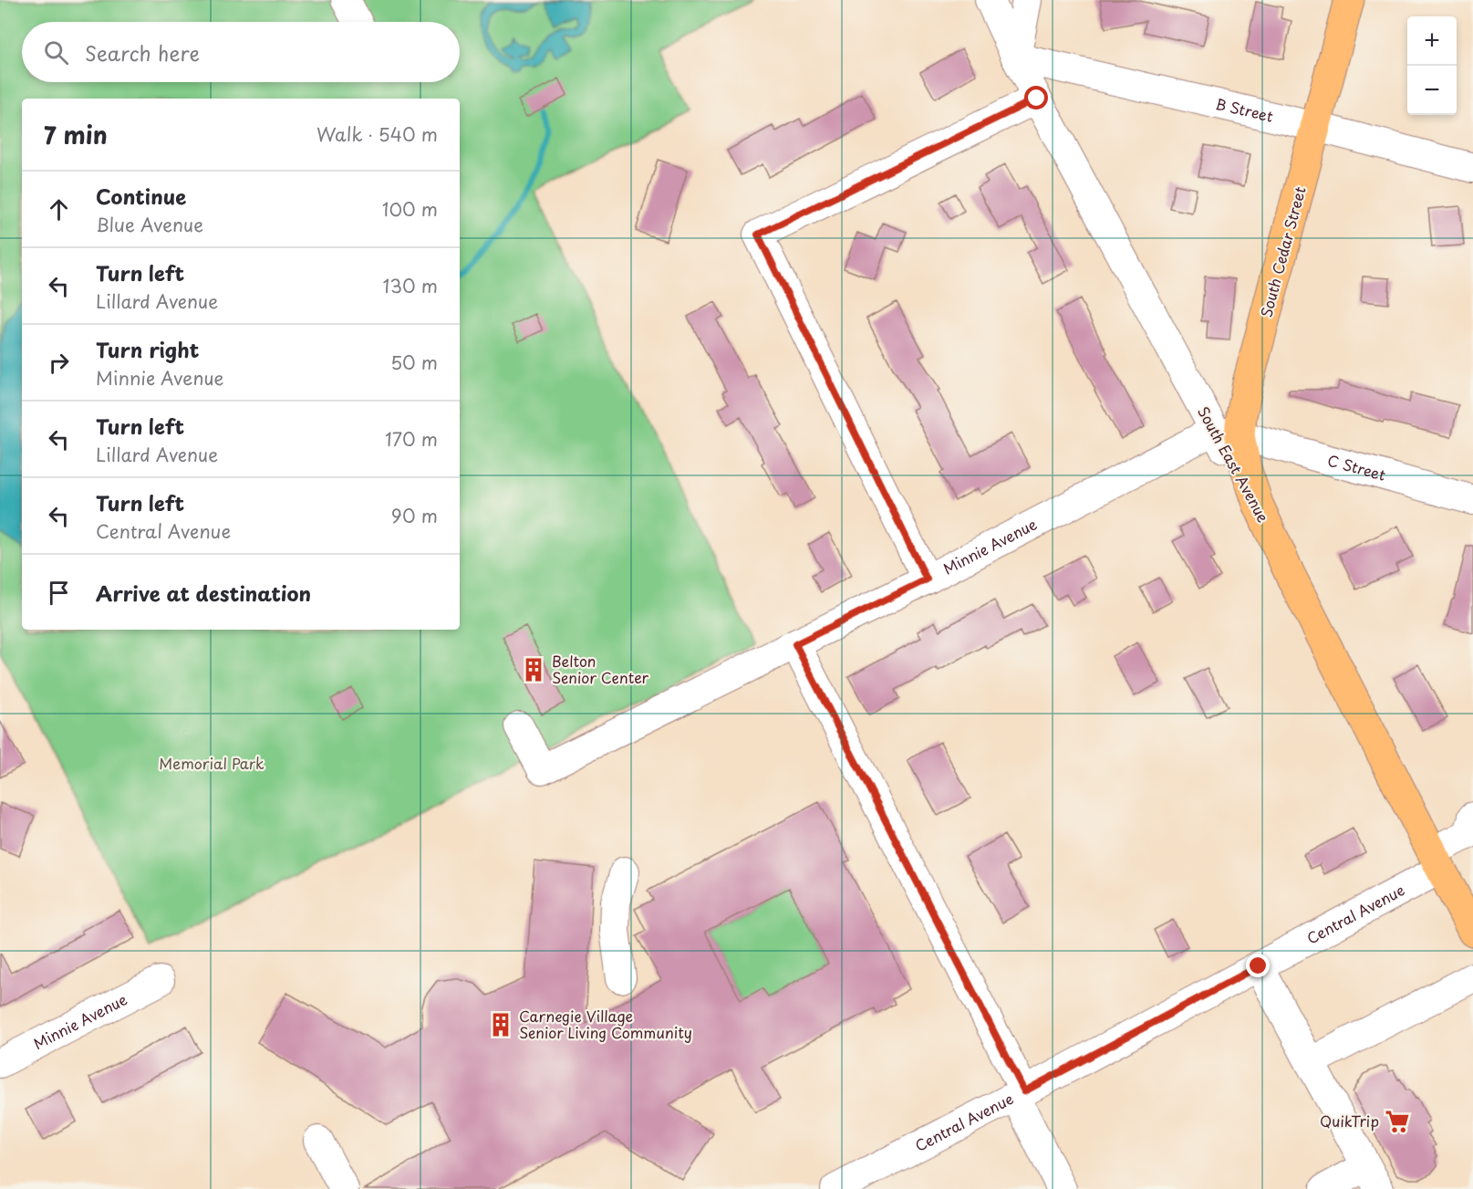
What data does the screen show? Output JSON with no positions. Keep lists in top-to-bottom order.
{
  "streets": {
    "main road": ["South Cedar Street", "South East Avenue"],
    "street": [
      "B Street",
      "C Street",
      "Minnie Avenue",
      "Central Avenue"
    ]
  },
  "crossings": [
    ["B Street", "South Cedar Street"],
    ["B Street", "South East Avenue"],
    ["South Cedar Street", "South East Avenue"],
    ["South Cedar Street", "C Street"],
    ["South Cedar Street", "Minnie Avenue"],
    ["South East Avenue", "C Street"],
    ["South East Avenue", "Minnie Avenue"],
    ["South East Avenue", "Central Avenue"],
    ["C Street", "Minnie Avenue"]
  ],
  "parks": ["Memorial Park"],
  "places": {
    "building": ["Belton Senior Center", "Carnegie Village Senior Living Community"],
    "supermarket": ["QuikTrip"]
  },
  "page": {
    "map_buttons": ["+", "−"],
    "search": "Search here",
    "heading": ["7 min", "Walk · 540 m"],
    "list": [
      ["Continue", "Blue Avenue", "100 m"],
      ["Turn left", "Lillard Avenue", "130 m"],
      ["Turn right", "Minnie Avenue", "50 m"],
      ["Turn left", "Lillard Avenue", "170 m"],
      ["Turn left", "Central Avenue", "90 m"],
      "Arrive at destination"
    ]
  }
}
